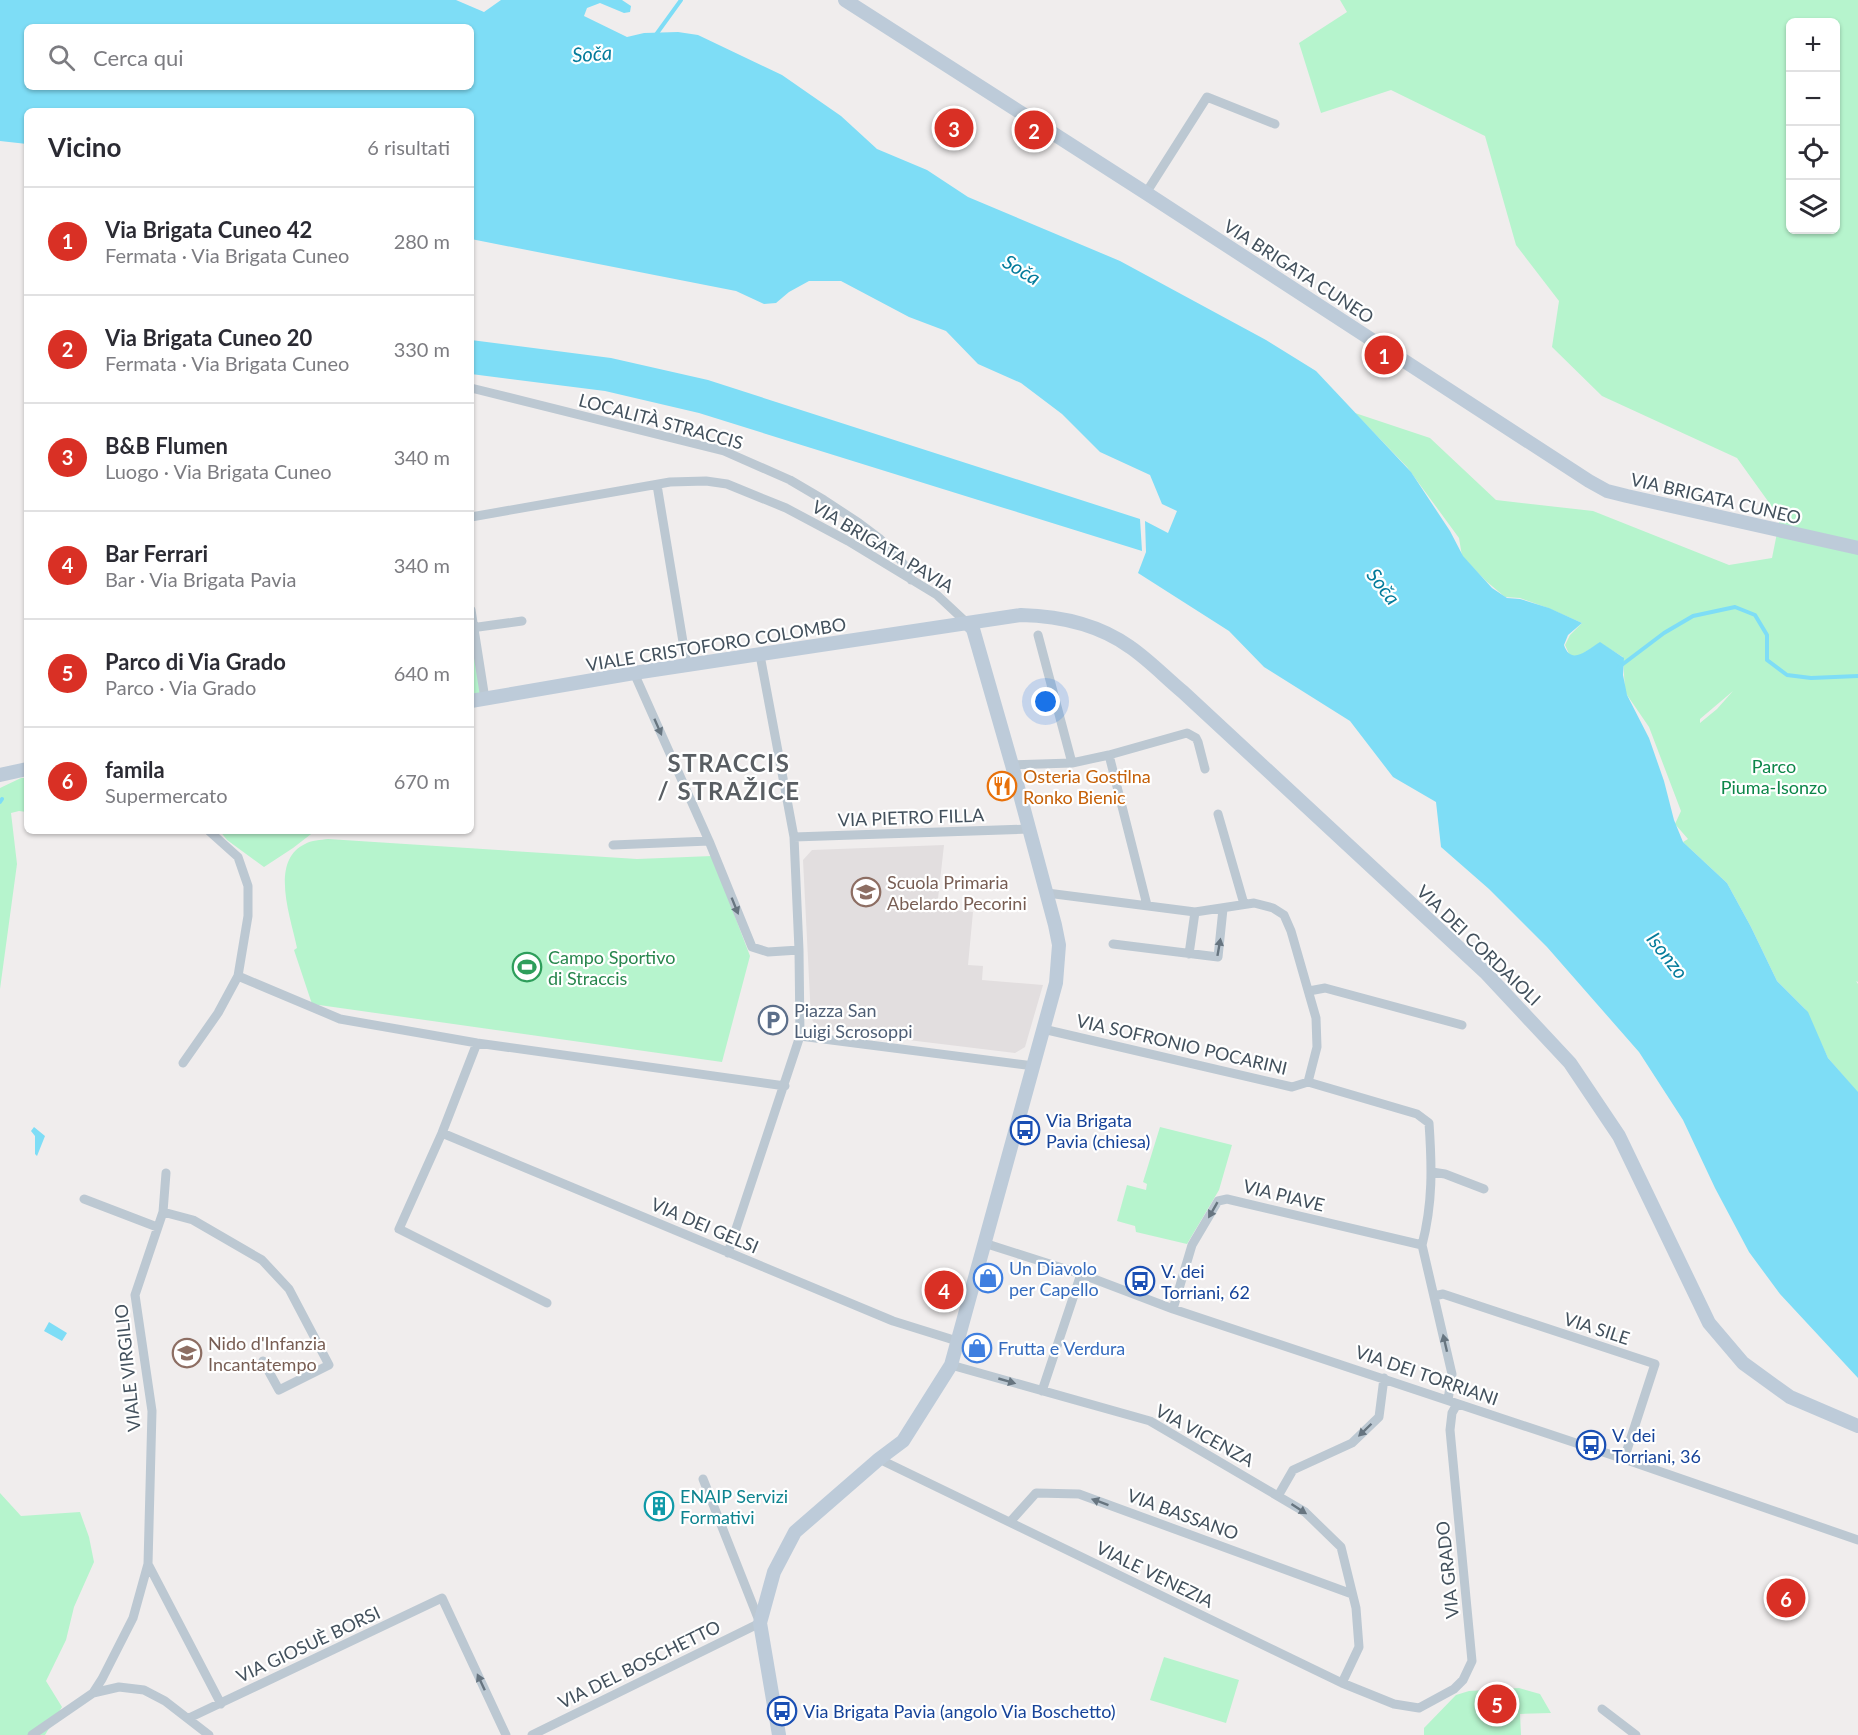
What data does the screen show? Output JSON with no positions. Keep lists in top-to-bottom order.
{
  "streets": {
    "street": [
      "VIA BRIGATA CUNEO",
      "LOCALITÀ STRACCIS",
      "VIA BRIGATA PAVIA",
      "VIALE CRISTOFORO COLOMBO",
      "VIA PIETRO FILLA",
      "VIA DEI CORDAIOLI",
      "VIA SOFRONIO POCARINI",
      "VIA PIAVE",
      "VIA DEI GELSI",
      "VIA SILE",
      "VIALE VIRGILIO",
      "VIA DEI TORRIANI",
      "VIA VICENZA",
      "VIA BASSANO",
      "VIA GRADO",
      "VIALE VENEZIA",
      "VIA GIOSUÈ BORSI",
      "VIA DEL BOSCHETTO"
    ]
  },
  "crossings": [
    ["LOCALITÀ STRACCIS", "VIA BRIGATA PAVIA"],
    ["VIA BRIGATA PAVIA", "VIALE CRISTOFORO COLOMBO"],
    ["VIA BRIGATA PAVIA", "VIA PIETRO FILLA"],
    ["VIA BRIGATA PAVIA", "VIA DEI CORDAIOLI"],
    ["VIA BRIGATA PAVIA", "VIA SOFRONIO POCARINI"],
    ["VIA BRIGATA PAVIA", "VIA DEI GELSI"],
    ["VIA BRIGATA PAVIA", "VIA DEI TORRIANI"],
    ["VIA BRIGATA PAVIA", "VIA VICENZA"],
    ["VIA BRIGATA PAVIA", "VIALE VENEZIA"],
    ["VIA BRIGATA PAVIA", "VIA DEL BOSCHETTO"],
    ["VIALE CRISTOFORO COLOMBO", "VIA DEI CORDAIOLI"],
    ["VIA PIAVE", "VIA DEI TORRIANI"],
    ["VIA SILE", "VIA DEI TORRIANI"],
    ["VIALE VIRGILIO", "VIA GIOSUÈ BORSI"],
    ["VIA DEI TORRIANI", "VIA GRADO"],
    ["VIA VICENZA", "VIA BASSANO"],
    ["VIA VICENZA", "VIALE VENEZIA"],
    ["VIA BASSANO", "VIALE VENEZIA"],
    ["VIA GRADO", "VIALE VENEZIA"]
  ],
  "one_way": ["VIA VICENZA", "VIA BASSANO"],
  "districts": ["STRACCIS / STRAŽICE"],
  "water": ["Soča", "Isonzo"],
  "parks": ["Parco Piuma-Isonzo"],
  "places": {
    "restaurant": ["Osteria Gostilna Ronko Bienic"],
    "school or university": ["Scuola Primaria Abelardo Pecorini", "Nido d'Infanzia Incantatempo"],
    "sports": ["Campo Sportivo di Straccis"],
    "parking": ["Piazza San Luigi Scrosoppi"],
    "bus stop": [
      "Via Brigata Pavia (chiesa)",
      "V. dei Torriani, 62",
      "V. dei Torriani, 36",
      "Via Brigata Pavia (angolo Via Boschetto)"
    ],
    "shop": ["Un Diavolo per Capello", "Frutta e Verdura"],
    "building": ["ENAIP Servizi Formativi"]
  },
  "page": {
    "map_buttons": ["+", "−"],
    "search": "Cerca qui",
    "pins": [
      "3",
      "2",
      "1",
      "4",
      "6",
      "5"
    ],
    "heading": ["Vicino", "6 risultati"],
    "list": [
      {
        "mark": "1",
        "name": "Via Brigata Cuneo 42",
        "note": "Fermata · Via Brigata Cuneo",
        "value": "280 m"
      },
      {
        "mark": "2",
        "name": "Via Brigata Cuneo 20",
        "note": "Fermata · Via Brigata Cuneo",
        "value": "330 m"
      },
      {
        "mark": "3",
        "name": "B&B Flumen",
        "note": "Luogo · Via Brigata Cuneo",
        "value": "340 m"
      },
      {
        "mark": "4",
        "name": "Bar Ferrari",
        "note": "Bar · Via Brigata Pavia",
        "value": "340 m"
      },
      {
        "mark": "5",
        "name": "Parco di Via Grado",
        "note": "Parco · Via Grado",
        "value": "640 m"
      },
      {
        "mark": "6",
        "name": "famila",
        "note": "Supermercato",
        "value": "670 m"
      }
    ]
  }
}
